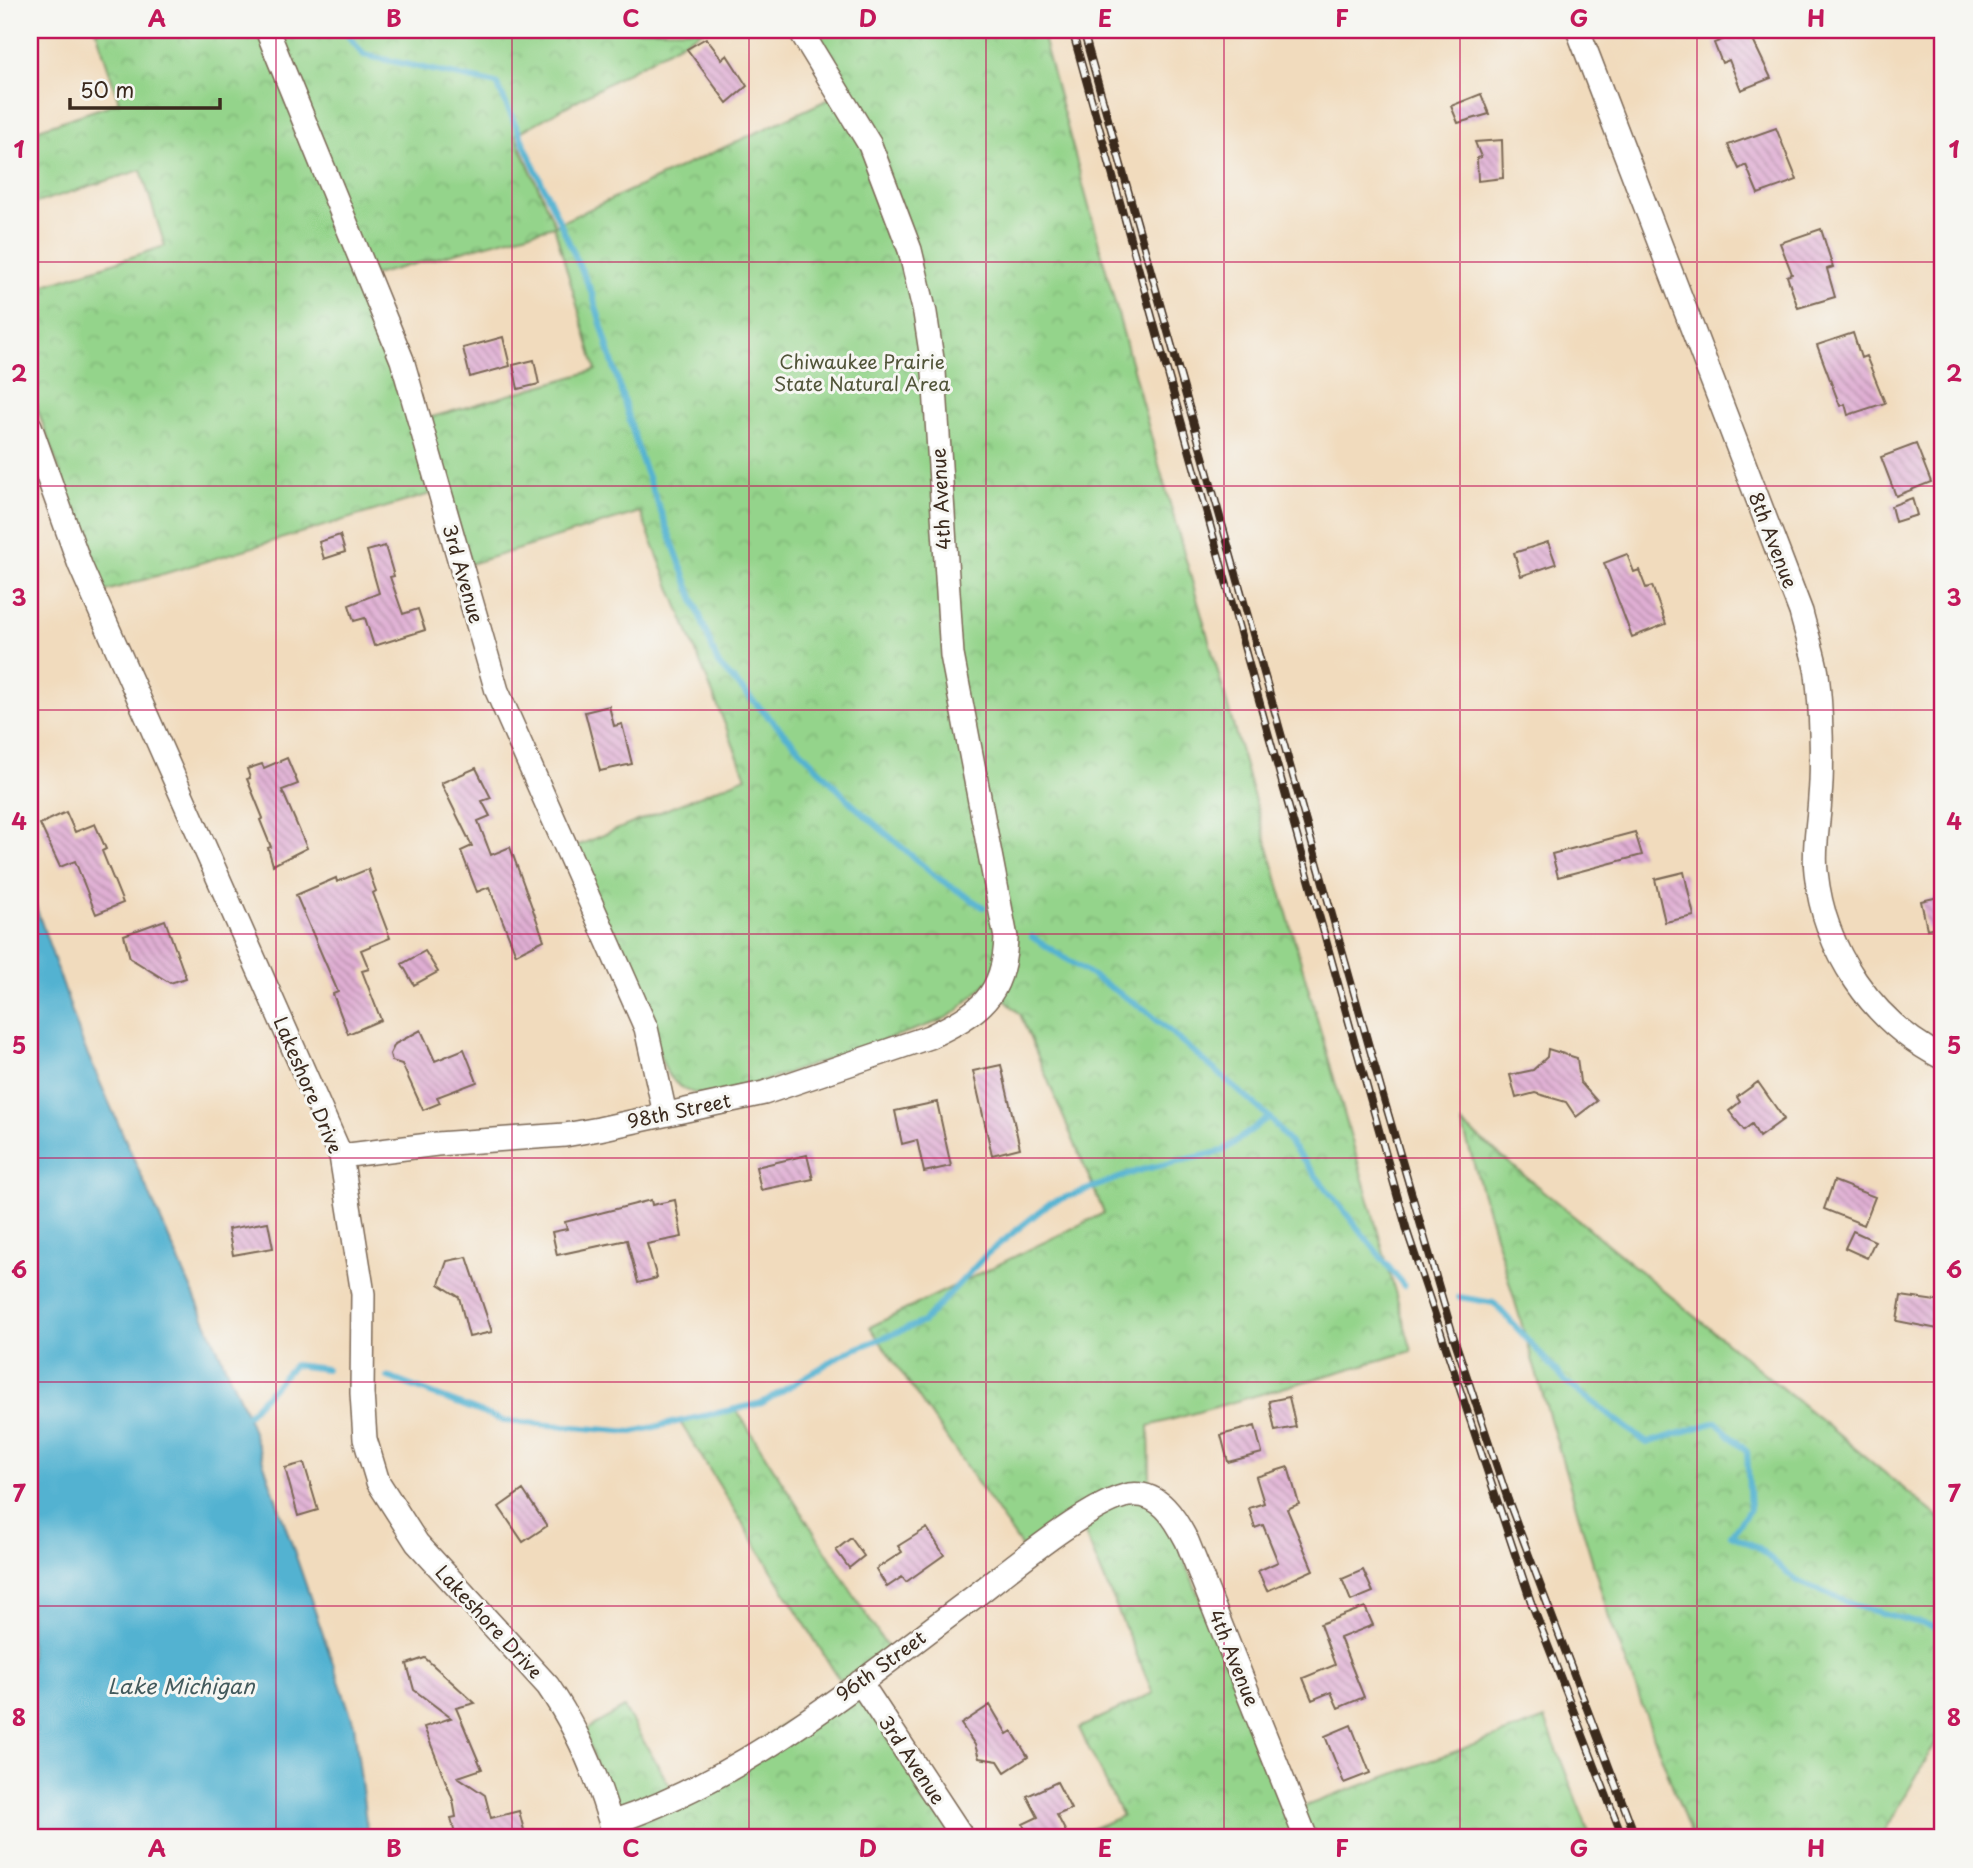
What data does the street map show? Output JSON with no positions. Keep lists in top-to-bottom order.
{
  "streets": {
    "street": [
      "4th Avenue",
      "8th Avenue",
      "3rd Avenue",
      "Lakeshore Drive",
      "98th Street",
      "96th Street"
    ]
  },
  "crossings": [
    ["4th Avenue", "98th Street"],
    ["4th Avenue", "96th Street"],
    ["3rd Avenue", "98th Street"],
    ["3rd Avenue", "96th Street"],
    ["Lakeshore Drive", "98th Street"],
    ["Lakeshore Drive", "96th Street"]
  ],
  "water": ["Lake Michigan"],
  "parks": ["Chiwaukee Prairie State Natural Area"],
  "scale_bar": "50 m",
  "grid": {
    "columns": [
      "A",
      "B",
      "C",
      "D",
      "E",
      "F",
      "G",
      "H"
    ],
    "rows": [
      "1",
      "2",
      "3",
      "4",
      "5",
      "6",
      "7",
      "8"
    ]
  }
}
